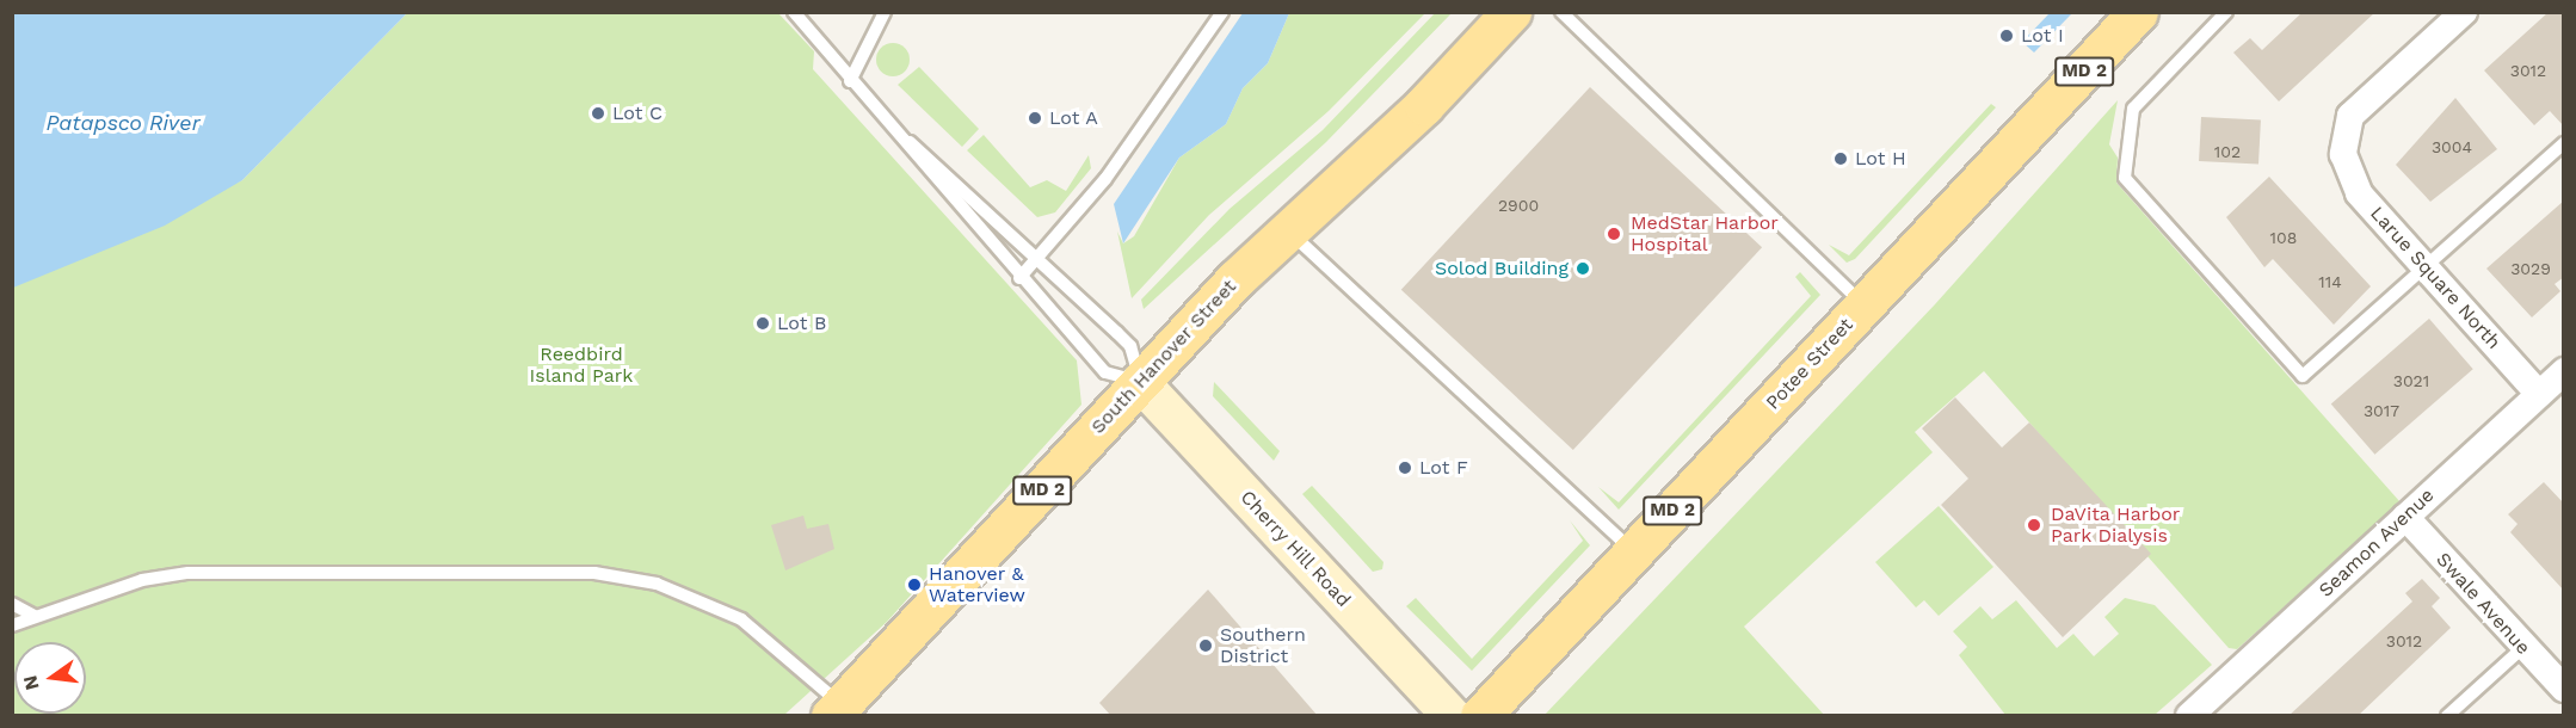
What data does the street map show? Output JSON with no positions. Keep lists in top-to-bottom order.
{
  "streets": {
    "main road": ["MD 2", "South Hanover Street", "Potee Street"],
    "street": [
      "Larue Square North",
      "Seamon Avenue",
      "Cherry Hill Road",
      "Swale Avenue"
    ]
  },
  "crossings": [
    ["Larue Square North", "Seamon Avenue"],
    ["South Hanover Street", "Cherry Hill Road"],
    ["Seamon Avenue", "Swale Avenue"]
  ],
  "water": ["Patapsco River"],
  "parks": ["Reedbird Island Park"],
  "places": [
    "Lot I",
    "Lot C",
    "Lot A",
    "Lot H",
    "MedStar Harbor Hospital",
    "Solod Building",
    "Lot B",
    "Lot F",
    "DaVita Harbor Park Dialysis",
    "Hanover & Waterview",
    "Southern District"
  ],
  "house_numbers": [
    "3012",
    "3004",
    "102",
    "2900",
    "108",
    "3029",
    "114",
    "3021",
    "3017",
    "3012"
  ],
  "north": "left"
}
